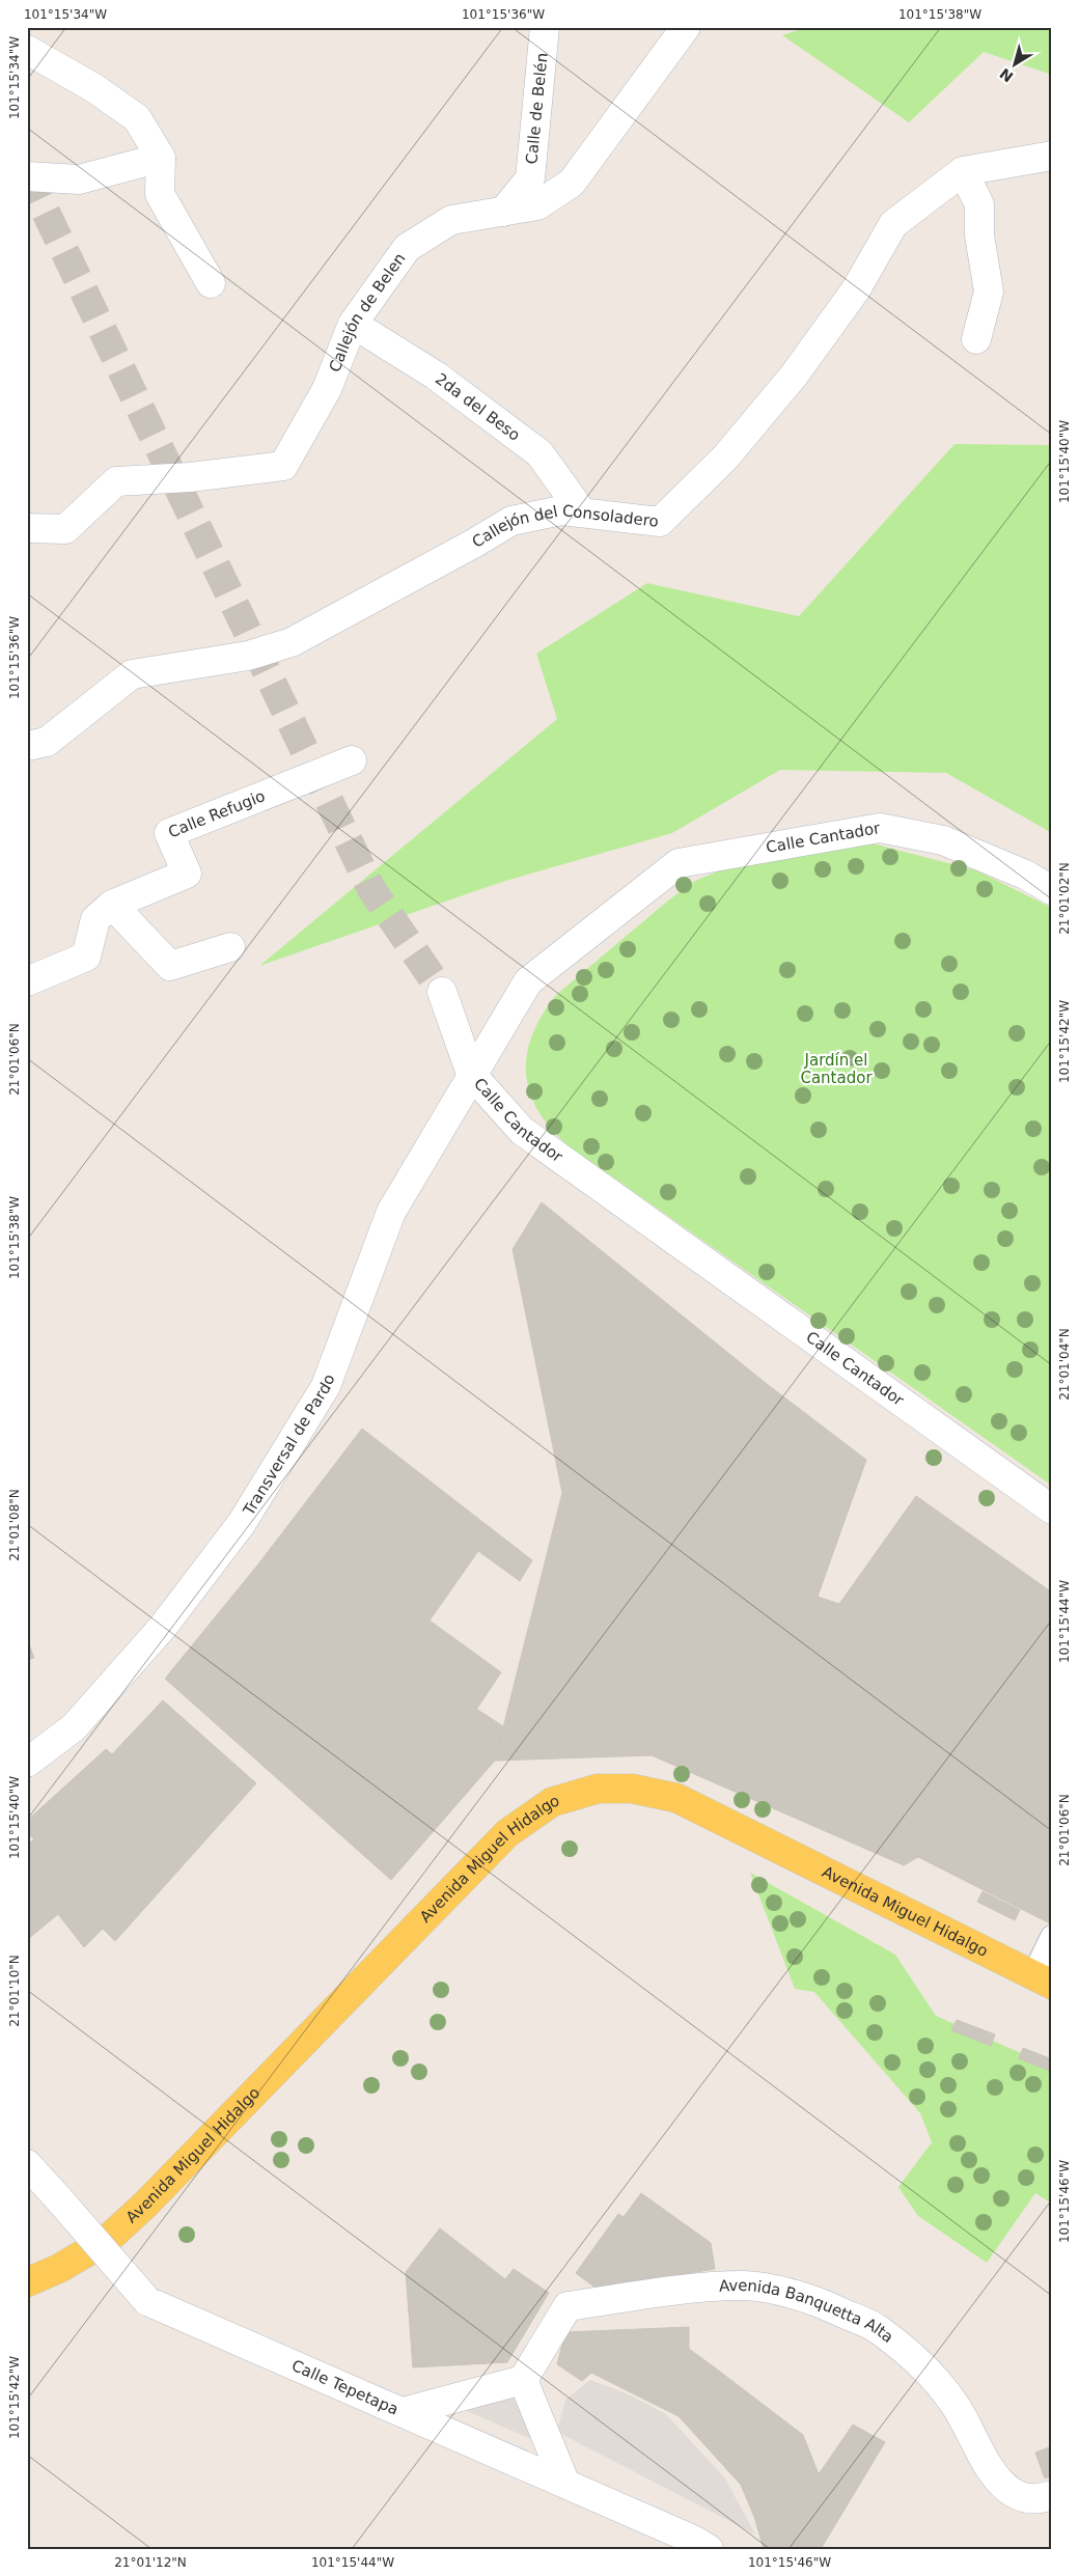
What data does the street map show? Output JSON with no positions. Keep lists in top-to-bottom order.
{
  "streets": {
    "main road": ["Avenida Miguel Hidalgo"],
    "street": [
      "Calle de Belén",
      "Callejón de Belen",
      "2da del Beso",
      "Callejón del Consoladero",
      "Calle Refugio",
      "Calle Cantador",
      "Transversal de Pardo",
      "Avenida Banquetta Alta",
      "Calle Tepetapa"
    ]
  },
  "crossings": [
    ["Calle de Belén", "Callejón de Belen"],
    ["Callejón de Belen", "2da del Beso"],
    ["2da del Beso", "Callejón del Consoladero"],
    ["Calle Cantador", "Transversal de Pardo"]
  ],
  "parks": ["Jardín el Cantador"],
  "north": "bottom left",
  "coordinates": [
    "101°15'34\"W",
    "101°15'36\"W",
    "101°15'38\"W",
    "101°15'40\"W",
    "21°01'02\"N",
    "101°15'42\"W",
    "21°01'06\"N",
    "21°01'04\"N",
    "21°01'08\"N",
    "101°15'44\"W",
    "21°01'10\"N",
    "101°15'46\"W",
    "21°01'12\"N"
  ]
}
